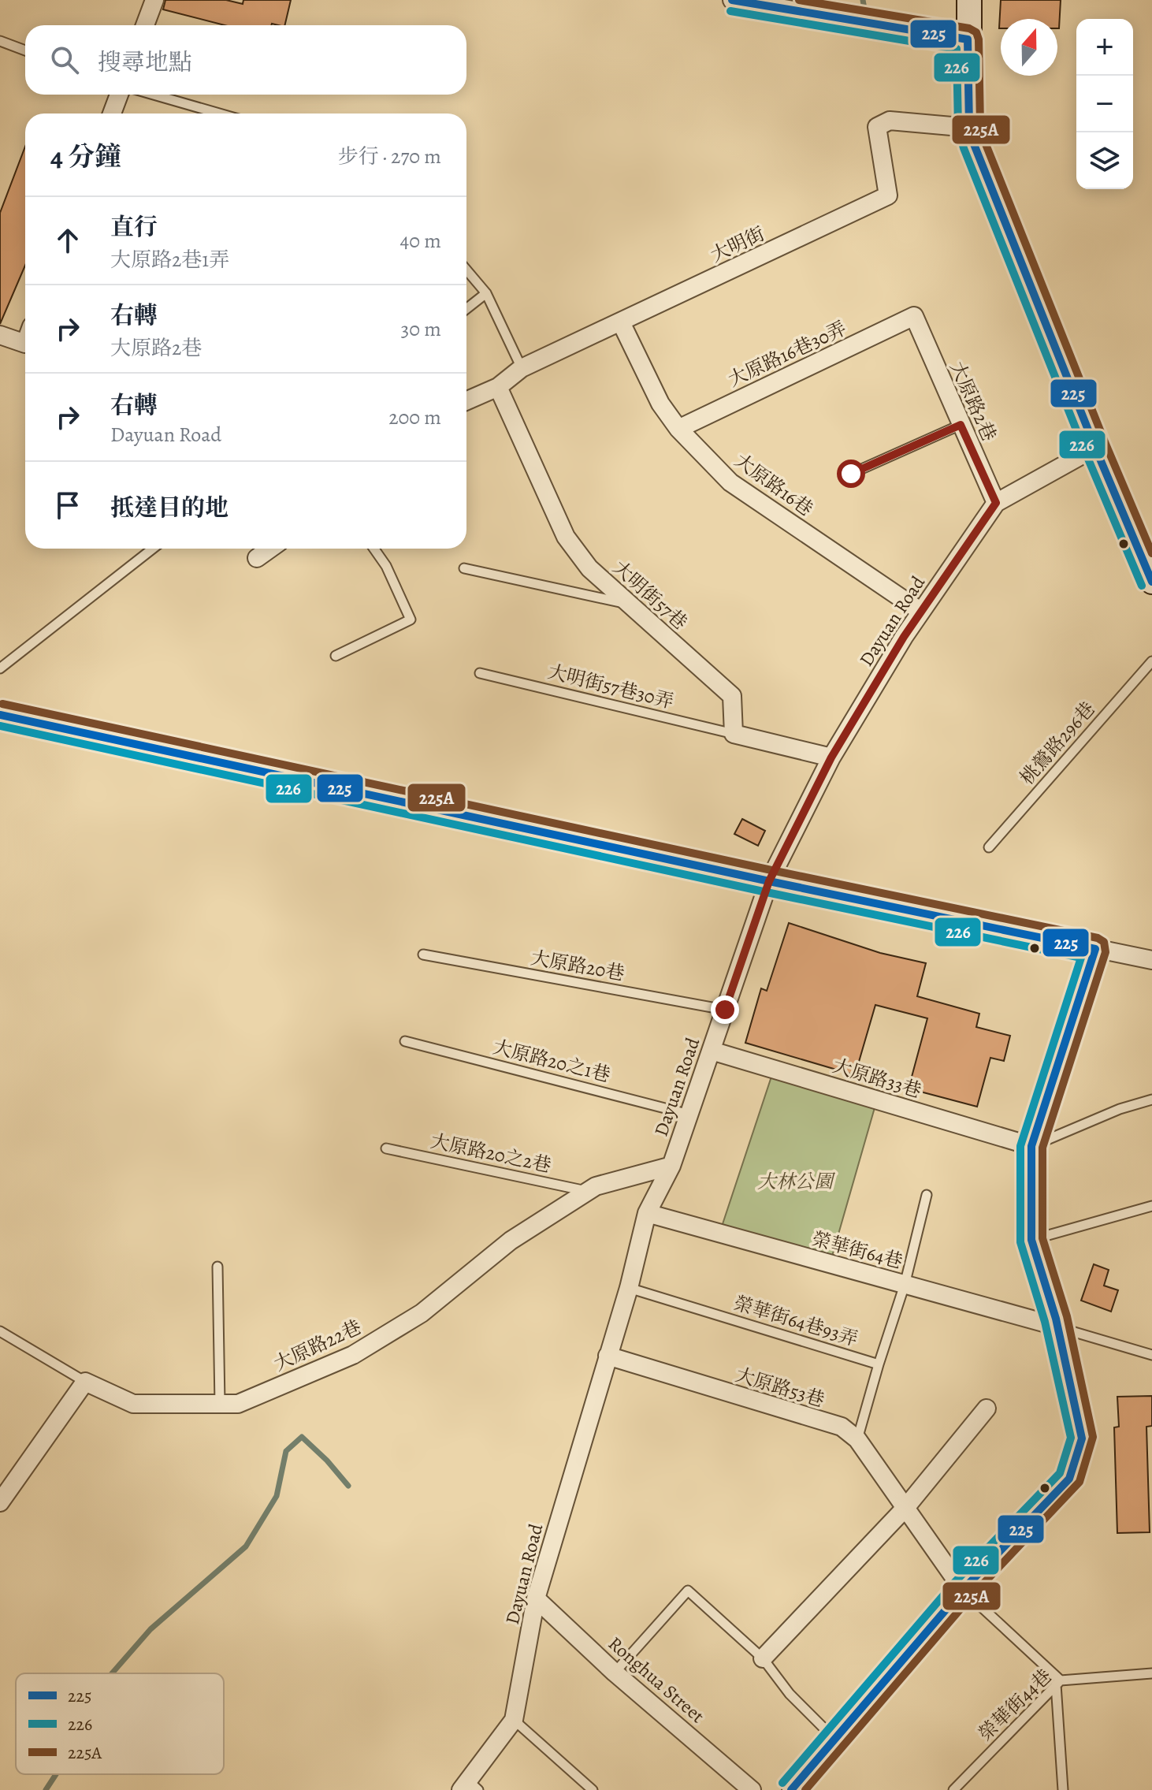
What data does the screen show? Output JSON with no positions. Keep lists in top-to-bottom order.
{
  "streets": {
    "street": [
      "大明街",
      "大原路16巷30弄",
      "大原路2巷",
      "大原路16巷",
      "大明街57巷",
      "Dayuan Road",
      "大原路33巷",
      "榮華街64巷",
      "大原路22巷",
      "大原路53巷",
      "Ronghua Street"
    ],
    "lane": [
      "大明街57巷30弄",
      "桃鶯路296巷",
      "大原路20巷",
      "大原路20之1巷",
      "大原路20之2巷",
      "榮華街64巷93弄",
      "榮華街44巷"
    ]
  },
  "crossings": [
    ["大明街", "大原路16巷"],
    ["大明街", "大明街57巷"],
    ["大原路16巷30弄", "大原路2巷"],
    ["大原路16巷30弄", "大原路16巷"],
    ["大原路2巷", "Dayuan Road"],
    ["大原路16巷", "Dayuan Road"],
    ["大明街57巷", "大明街57巷30弄"],
    ["Dayuan Road", "大原路20巷"],
    ["Dayuan Road", "大原路20之1巷"],
    ["Dayuan Road", "大原路33巷"],
    ["Dayuan Road", "榮華街64巷"],
    ["Dayuan Road", "榮華街64巷93弄"],
    ["Dayuan Road", "大原路22巷"],
    ["Dayuan Road", "大原路53巷"],
    ["Dayuan Road", "Ronghua Street"],
    ["大原路20之2巷", "大原路22巷"],
    ["榮華街64巷93弄", "大原路53巷"]
  ],
  "parks": ["大林公園"],
  "lines": ["transit line 225", "transit line 225A", "transit line 226"],
  "legend": ["225", "226", "225A"],
  "north": "top",
  "page": {
    "map_buttons": ["+", "−"],
    "search": "搜尋地點",
    "heading": ["4 分鐘", "步行 · 270 m"],
    "list": [
      ["直行", "大原路2巷1弄", "40 m"],
      ["右轉", "大原路2巷", "30 m"],
      ["右轉", "Dayuan Road", "200 m"],
      "抵達目的地"
    ]
  }
}
